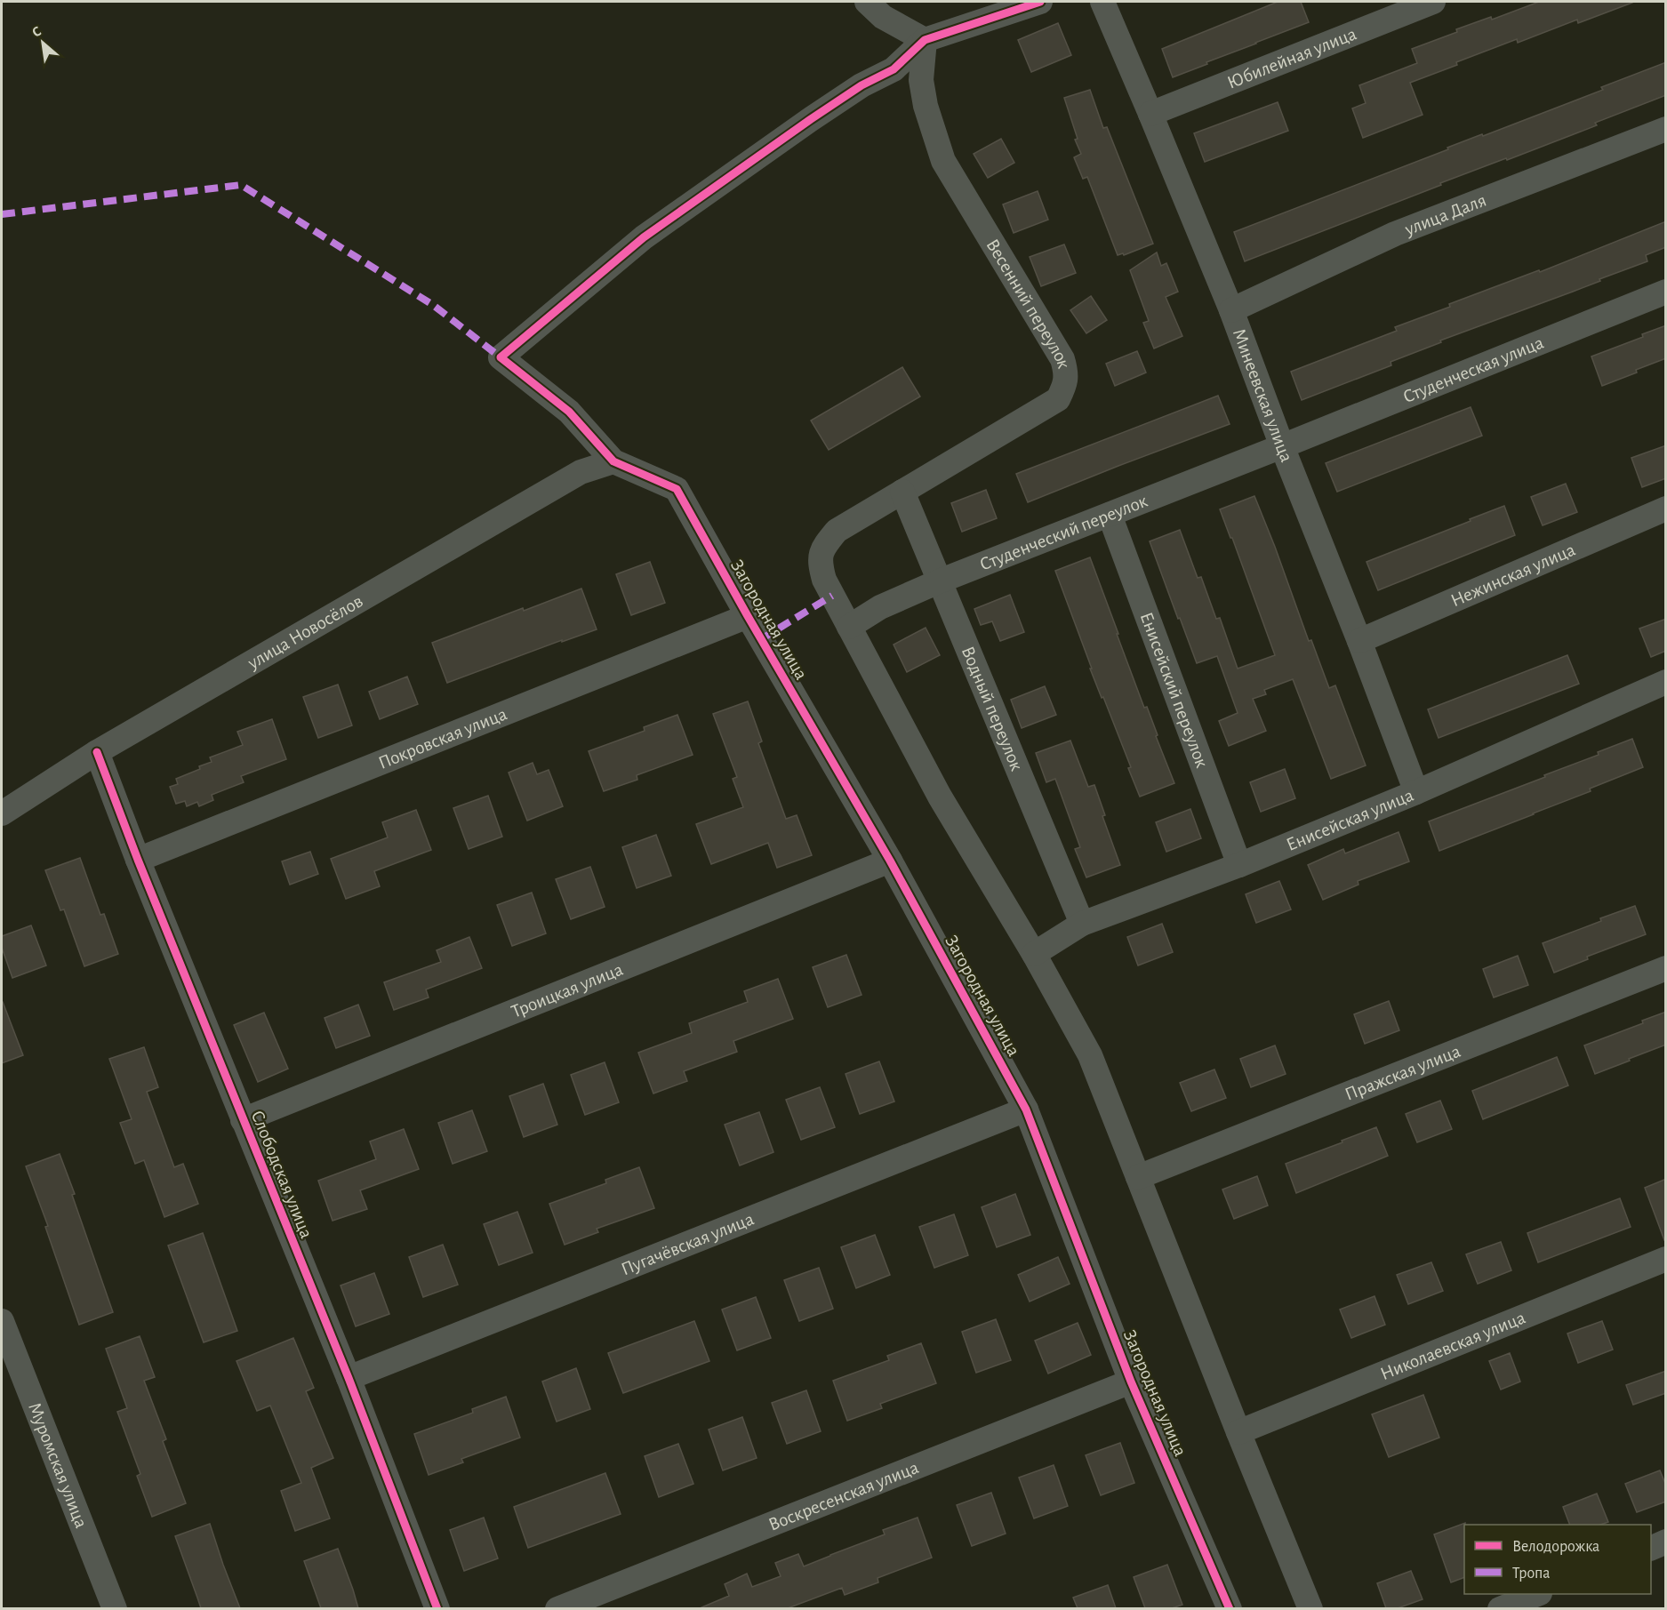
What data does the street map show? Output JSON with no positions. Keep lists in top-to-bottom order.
{
  "streets": {
    "street": [
      "Юбилейная улица",
      "улица Даля",
      "Весенний переулок",
      "Студенческая улица",
      "Минеевская улица",
      "Студенческий переулок",
      "Нежинская улица",
      "Загородная улица",
      "улица Новосёлов",
      "Енисейский переулок",
      "Водный переулок",
      "Покровская улица",
      "Енисейская улица",
      "Троицкая улица",
      "Пражская улица",
      "Слободская улица",
      "Пугачёвская улица",
      "Николаевская улица",
      "Муромская улица",
      "Воскресенская улица"
    ]
  },
  "crossings": [
    ["Юбилейная улица", "Минеевская улица"],
    ["улица Даля", "Минеевская улица"],
    ["Весенний переулок", "Студенческий переулок"],
    ["Весенний переулок", "Водный переулок"],
    ["Студенческая улица", "Минеевская улица"],
    ["Студенческая улица", "Студенческий переулок"],
    ["Минеевская улица", "Студенческий переулок"],
    ["Минеевская улица", "Нежинская улица"],
    ["Минеевская улица", "Енисейская улица"],
    ["Студенческий переулок", "Енисейский переулок"],
    ["Студенческий переулок", "Водный переулок"],
    ["Загородная улица", "улица Новосёлов"],
    ["Загородная улица", "Покровская улица"],
    ["Загородная улица", "Троицкая улица"],
    ["Загородная улица", "Пугачёвская улица"],
    ["Загородная улица", "Воскресенская улица"],
    ["улица Новосёлов", "Слободская улица"],
    ["Енисейский переулок", "Енисейская улица"],
    ["Водный переулок", "Енисейская улица"],
    ["Покровская улица", "Слободская улица"],
    ["Троицкая улица", "Слободская улица"],
    ["Слободская улица", "Пугачёвская улица"]
  ],
  "legend": ["Велодорожка", "Тропа"],
  "north": "top left"
}
